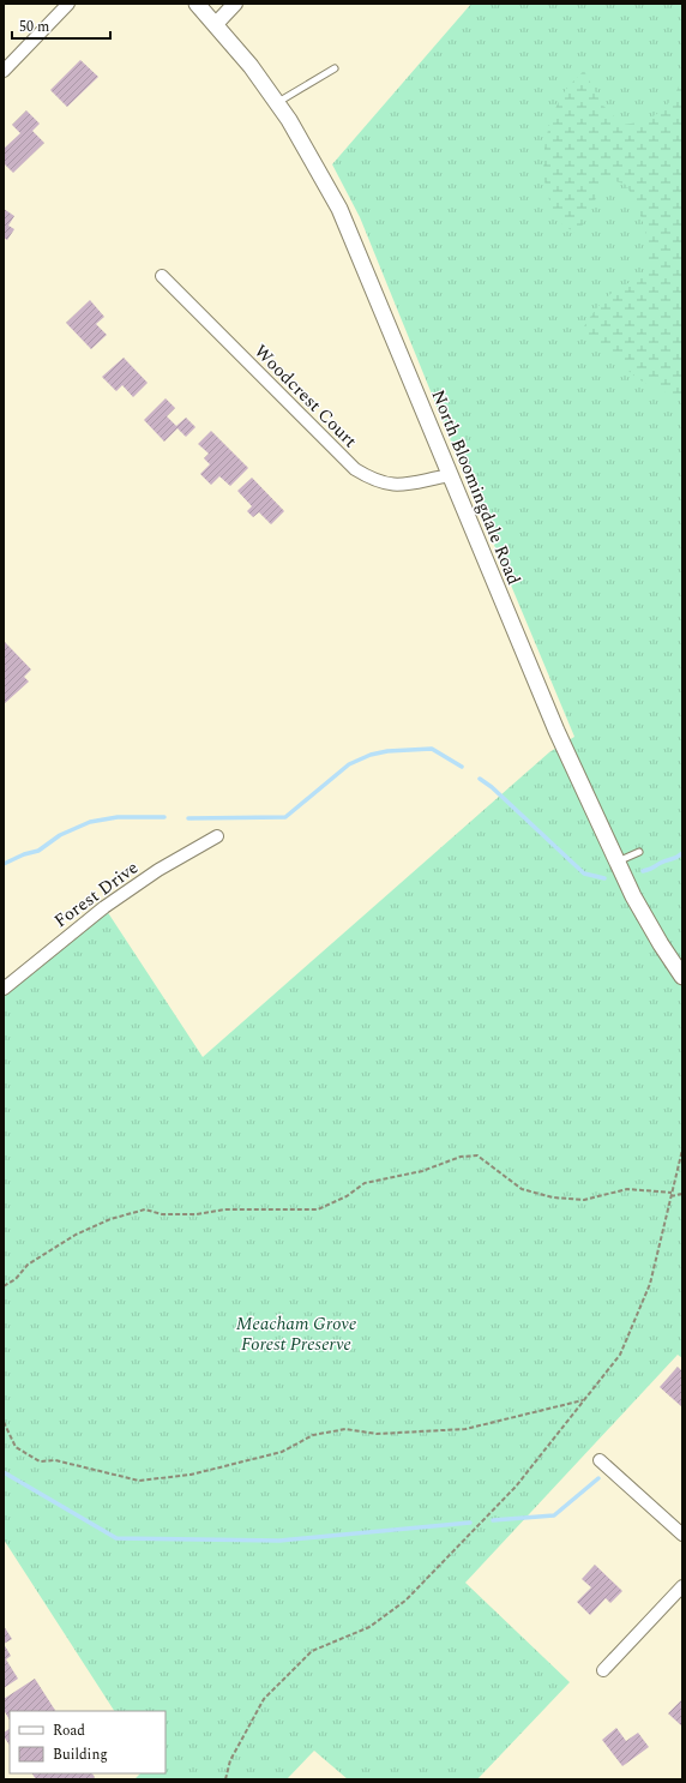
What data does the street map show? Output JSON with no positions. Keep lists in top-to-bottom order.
{
  "streets": {
    "main road": ["North Bloomingdale Road"],
    "street": ["Woodcrest Court", "Forest Drive"]
  },
  "crossings": [
    ["Woodcrest Court", "North Bloomingdale Road"]
  ],
  "parks": ["Meacham Grove Forest Preserve"],
  "legend": ["Road", "Building"],
  "scale_bar": "50 m"
}
